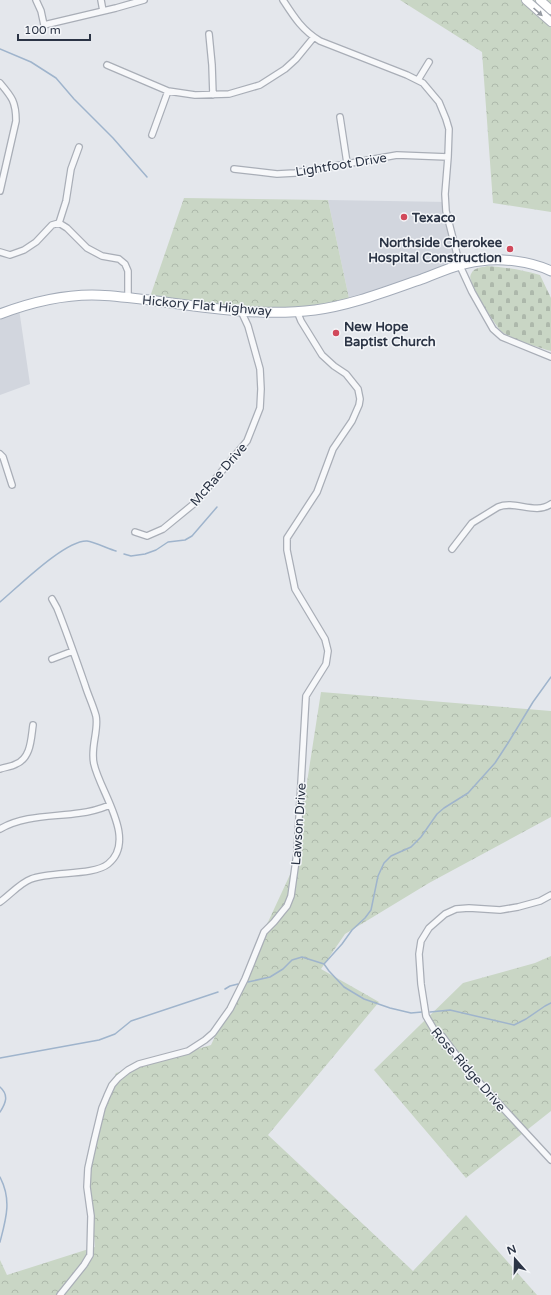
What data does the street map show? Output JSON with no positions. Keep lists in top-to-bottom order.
{
  "streets": {
    "main road": ["Hickory Flat Highway"],
    "street": [
      "Lightfoot Drive",
      "McRae Drive",
      "Lawson Drive",
      "Rose Ridge Drive"
    ]
  },
  "crossings": [
    ["Hickory Flat Highway", "McRae Drive"],
    ["Hickory Flat Highway", "Lawson Drive"]
  ],
  "places": ["Texaco", "Northside Cherokee Hospital Construction", "New Hope Baptist Church"],
  "scale_bar": "100 m",
  "north": "top"
}
